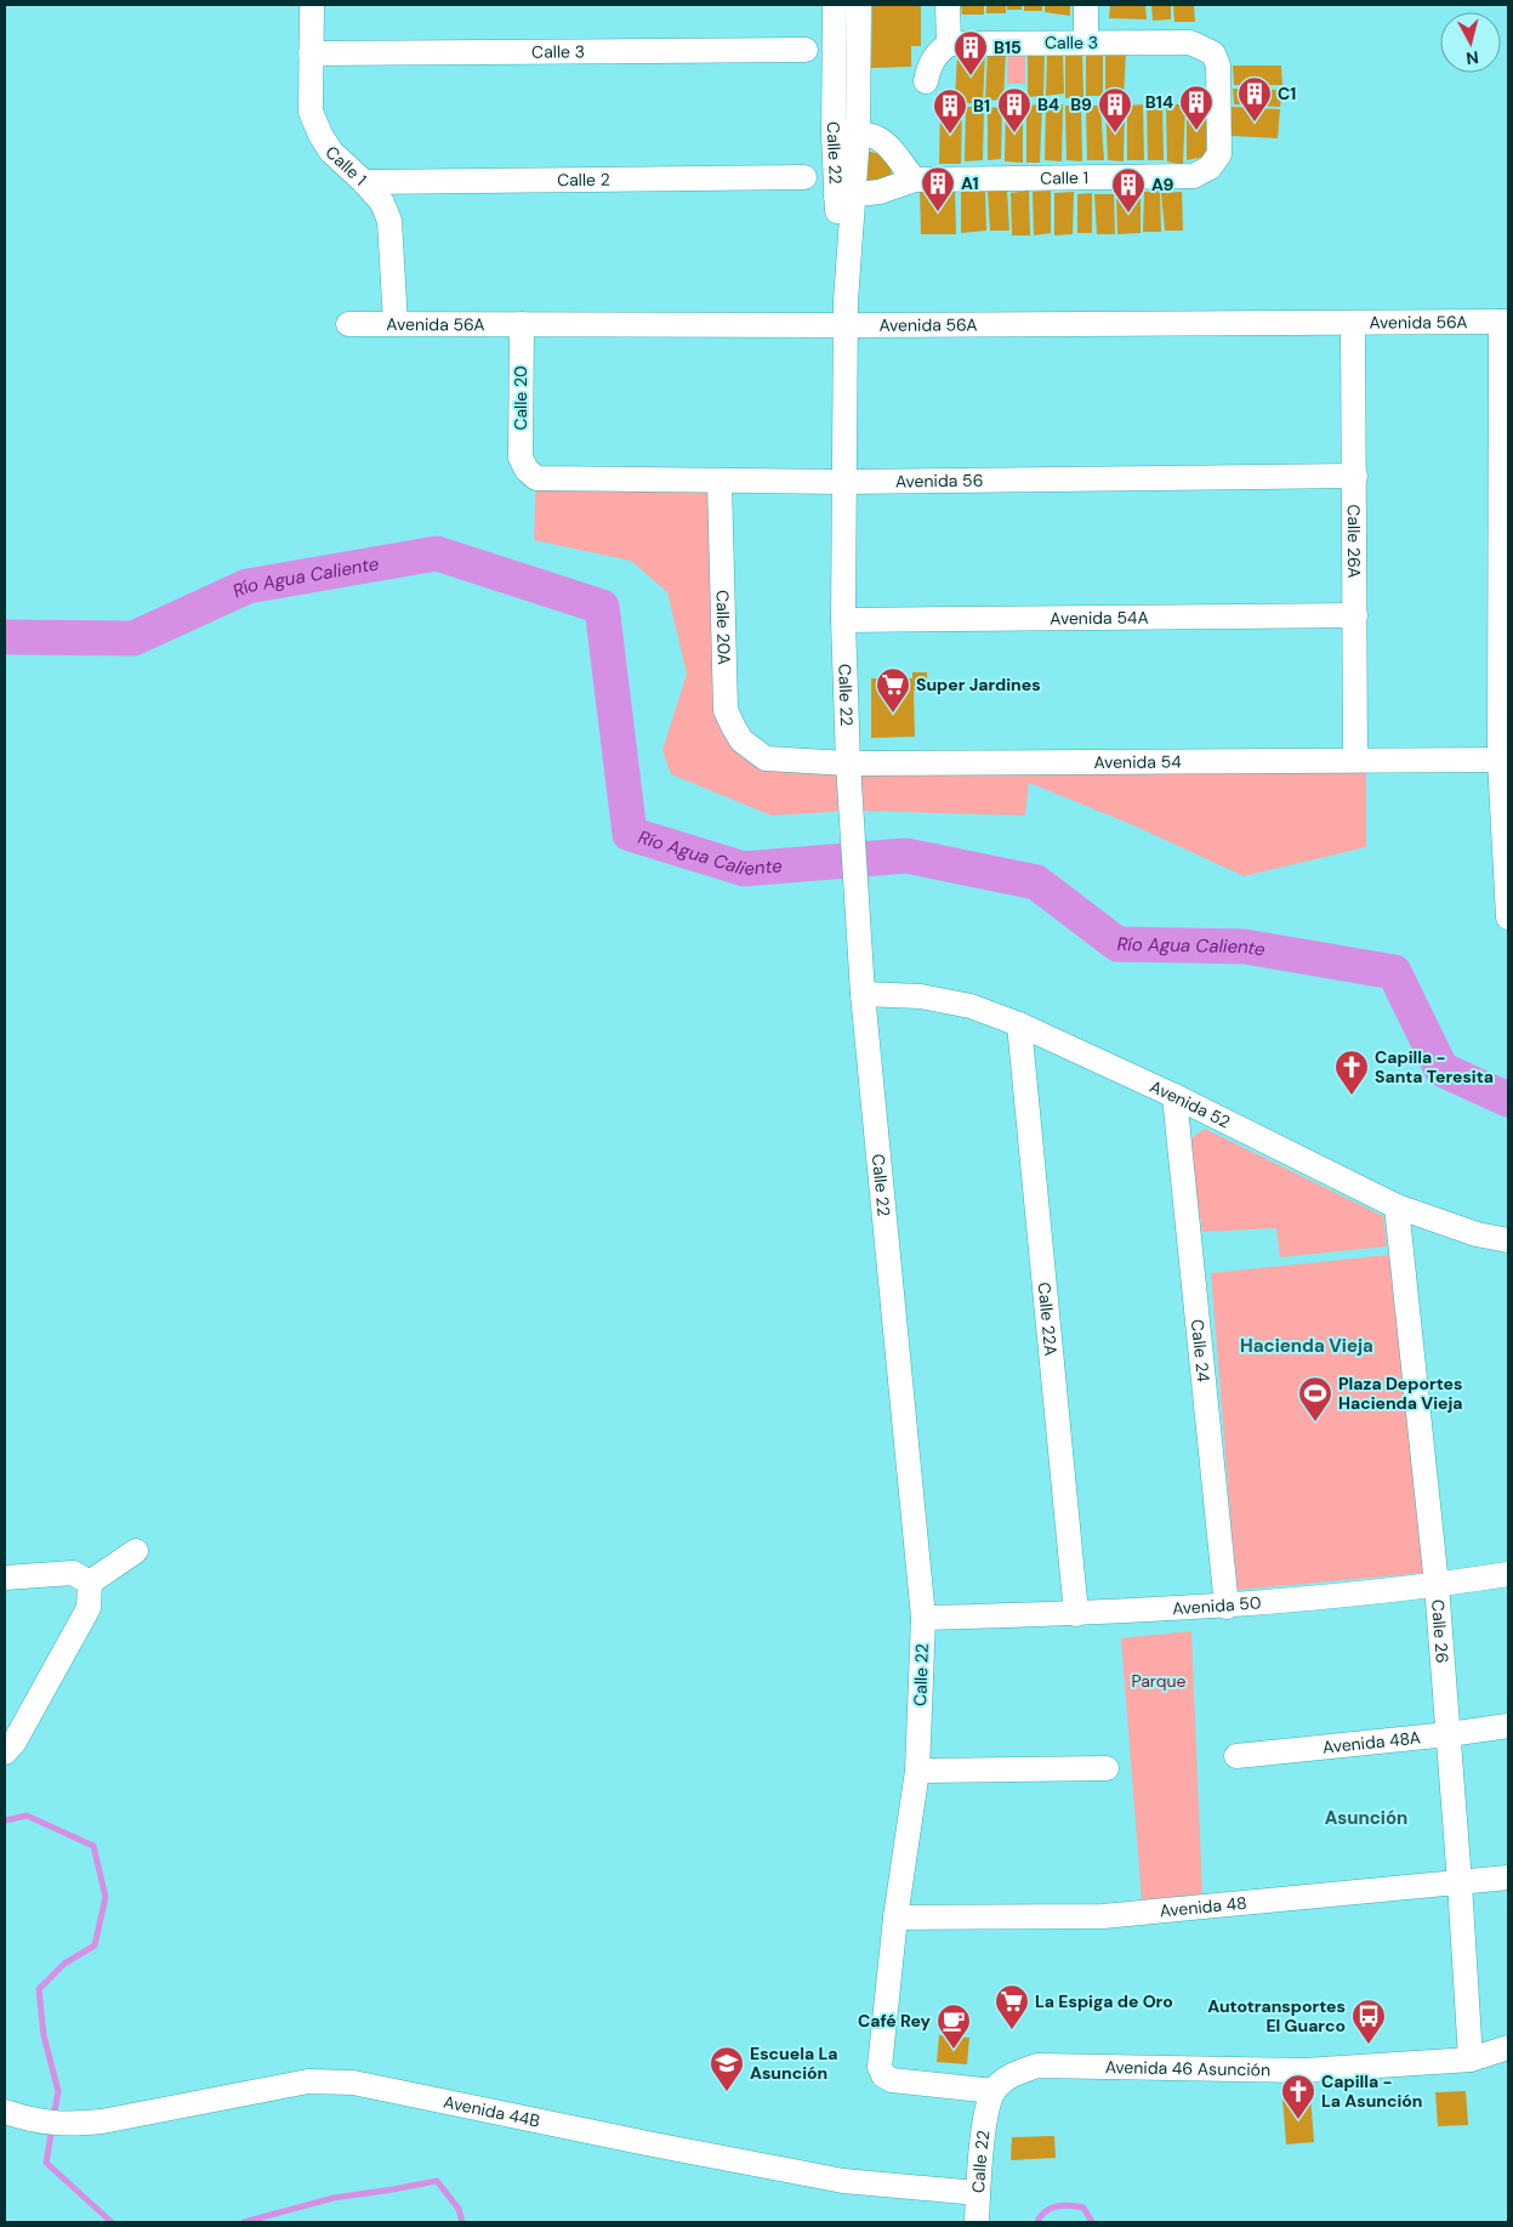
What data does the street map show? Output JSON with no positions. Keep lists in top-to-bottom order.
{
  "streets": {
    "street": [
      "Calle 3",
      "Calle 22",
      "Calle 1",
      "Calle 2",
      "Avenida 56A",
      "Calle 20",
      "Avenida 56",
      "Calle 26A",
      "Avenida 54A",
      "Calle 20A",
      "Avenida 54",
      "Avenida 52",
      "Calle 22A",
      "Calle 24",
      "Avenida 50",
      "Calle 26",
      "Avenida 48A",
      "Avenida 48",
      "Avenida 46 Asunción",
      "Avenida 44B"
    ]
  },
  "crossings": [
    ["Calle 3", "Calle 1"],
    ["Calle 22", "Calle 1"],
    ["Calle 22", "Avenida 56A"],
    ["Calle 22", "Avenida 56"],
    ["Calle 22", "Avenida 54A"],
    ["Calle 22", "Avenida 54"],
    ["Calle 22", "Avenida 52"],
    ["Calle 22", "Avenida 50"],
    ["Calle 22", "Avenida 48"],
    ["Calle 22", "Avenida 46 Asunción"],
    ["Calle 22", "Avenida 44B"],
    ["Calle 1", "Calle 2"],
    ["Calle 1", "Avenida 56A"],
    ["Avenida 56A", "Calle 20"],
    ["Avenida 56A", "Calle 26A"],
    ["Calle 20", "Avenida 56"],
    ["Avenida 56", "Calle 26A"],
    ["Avenida 56", "Calle 20A"],
    ["Calle 26A", "Avenida 54A"],
    ["Calle 26A", "Avenida 54"],
    ["Calle 20A", "Avenida 54"],
    ["Avenida 52", "Calle 22A"],
    ["Avenida 52", "Calle 24"],
    ["Avenida 52", "Calle 26"],
    ["Calle 22A", "Avenida 50"],
    ["Calle 24", "Avenida 50"],
    ["Avenida 50", "Calle 26"],
    ["Calle 26", "Avenida 48A"],
    ["Calle 26", "Avenida 48"],
    ["Calle 26", "Avenida 46 Asunción"]
  ],
  "districts": ["Hacienda Vieja", "Asunción"],
  "water": ["Río Agua Caliente"],
  "parks": ["Parque"],
  "places": {
    "building": [
      "B15",
      "C1",
      "B14",
      "B4",
      "B9",
      "B1",
      "A1",
      "A9"
    ],
    "supermarket": ["Super Jardines", "La Espiga de Oro"],
    "church": ["Capilla - Santa Teresita", "Capilla - La Asunción"],
    "sports": ["Plaza Deportes Hacienda Vieja"],
    "bus stop": ["Autotransportes El Guarco"],
    "cafe": ["Café Rey"],
    "school or university": ["Escuela La Asunción"]
  },
  "north": "bottom"
}
